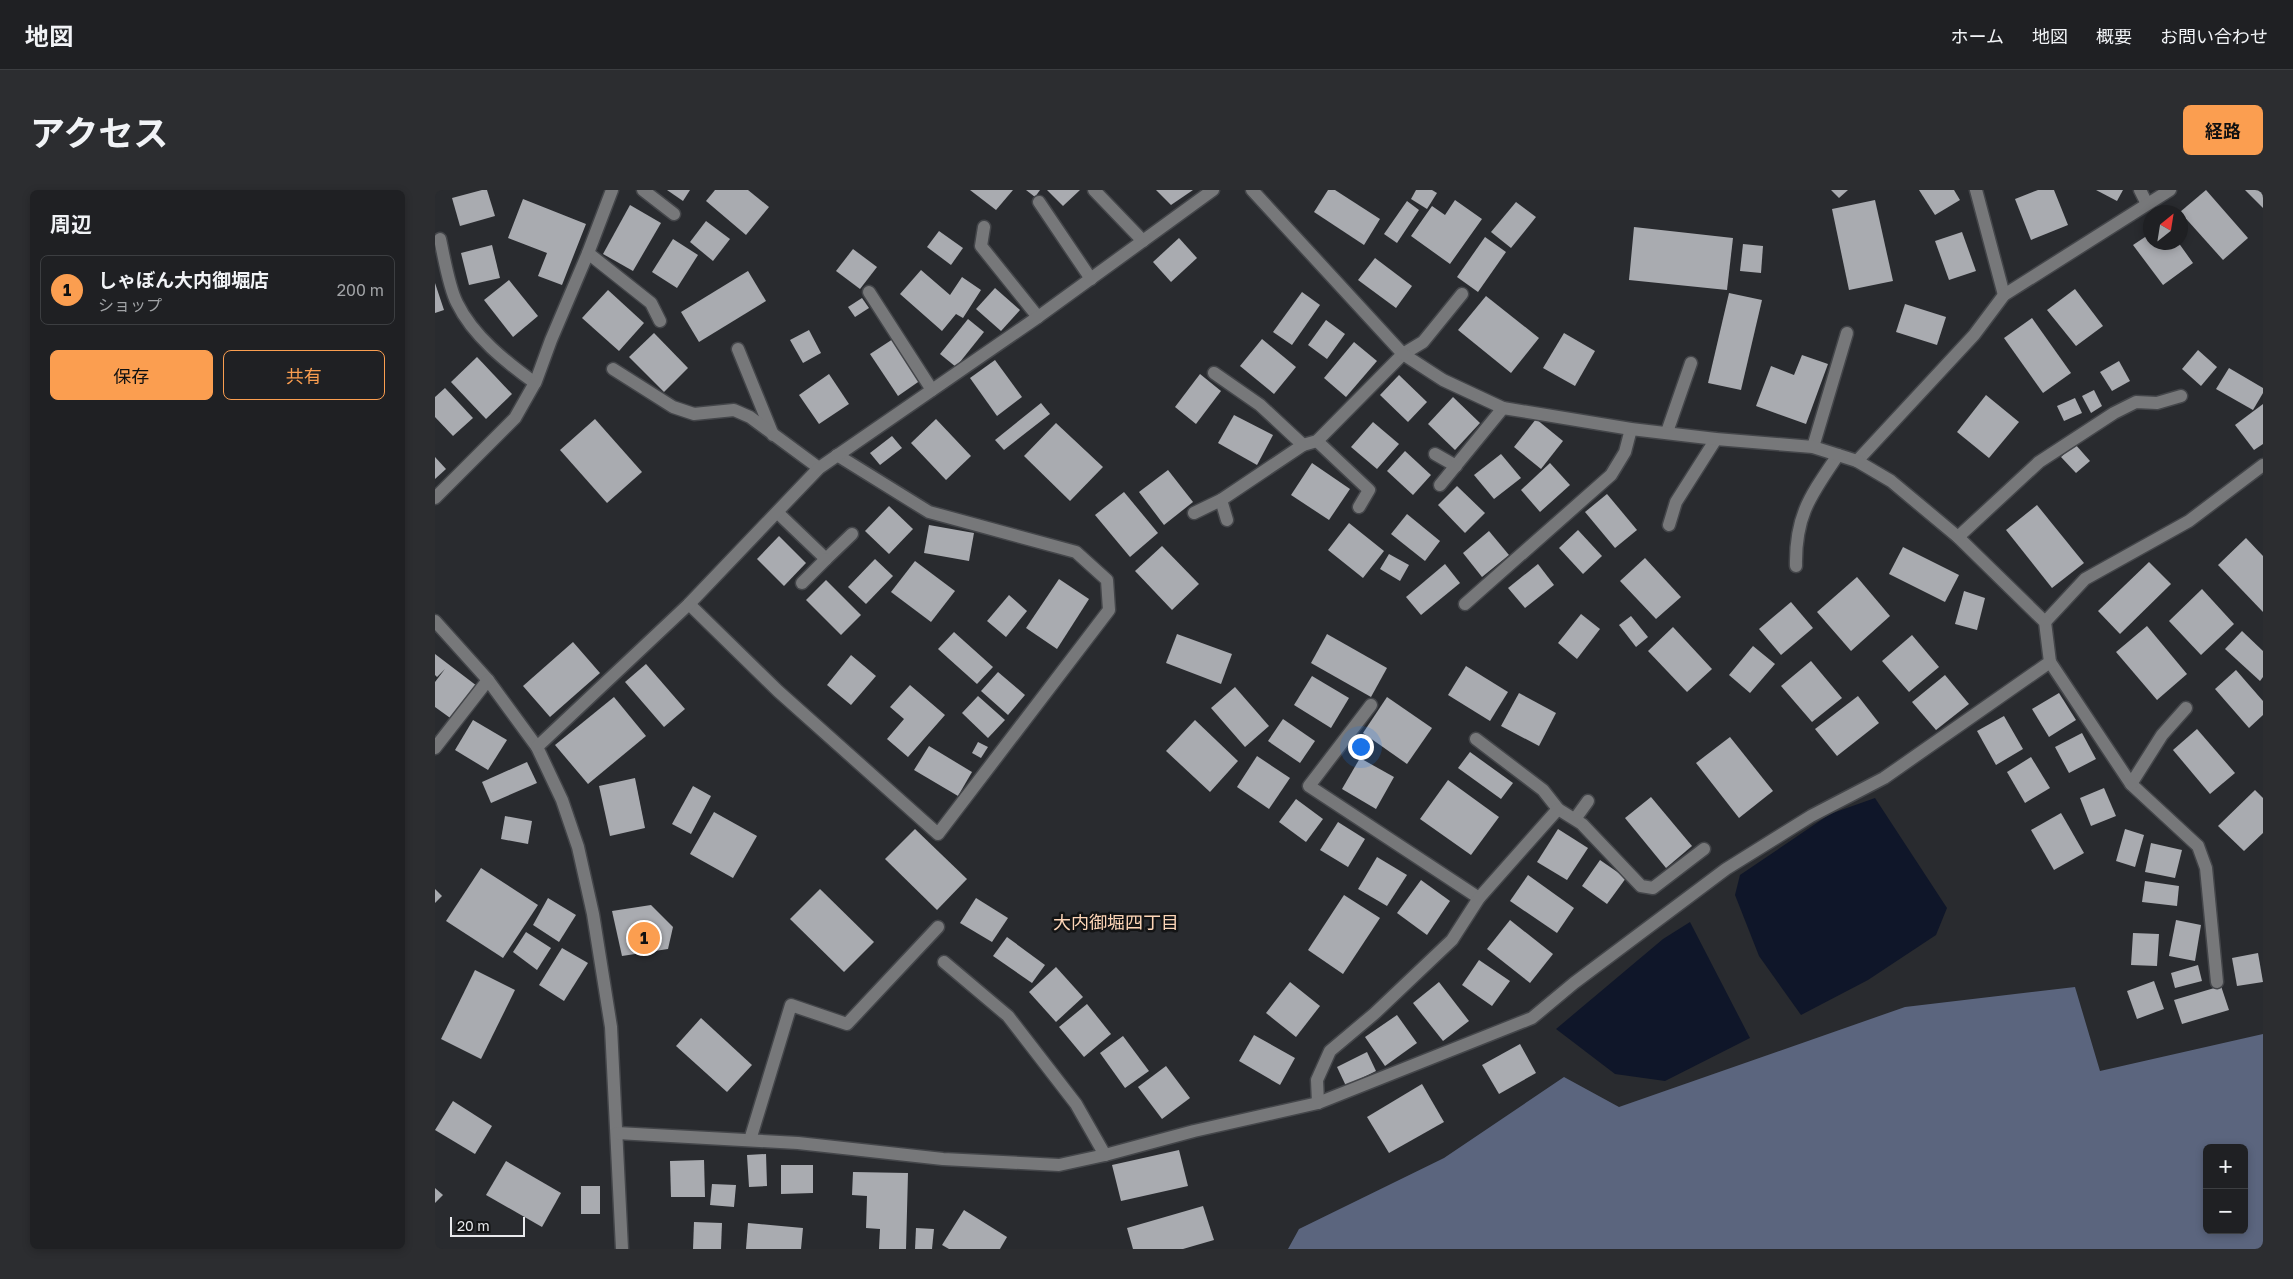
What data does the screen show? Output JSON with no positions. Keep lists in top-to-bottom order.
{
  "districts": ["大内御堀四丁目"],
  "scale_bar": "20 m",
  "north": "top right",
  "page": {
    "header": "地図",
    "nav": [
      "ホーム",
      "地図",
      "概要",
      "お問い合わせ"
    ],
    "title": "アクセス",
    "buttons": [
      "経路",
      ["保存", "共有"]
    ],
    "heading": "周辺",
    "list": [
      {
        "mark": "1",
        "name": "しゃぼん大内御堀店",
        "note": "ショップ",
        "value": "200 m"
      }
    ],
    "pins": "1",
    "map_buttons": ["+", "−"],
    "scale": "20 m"
  }
}
